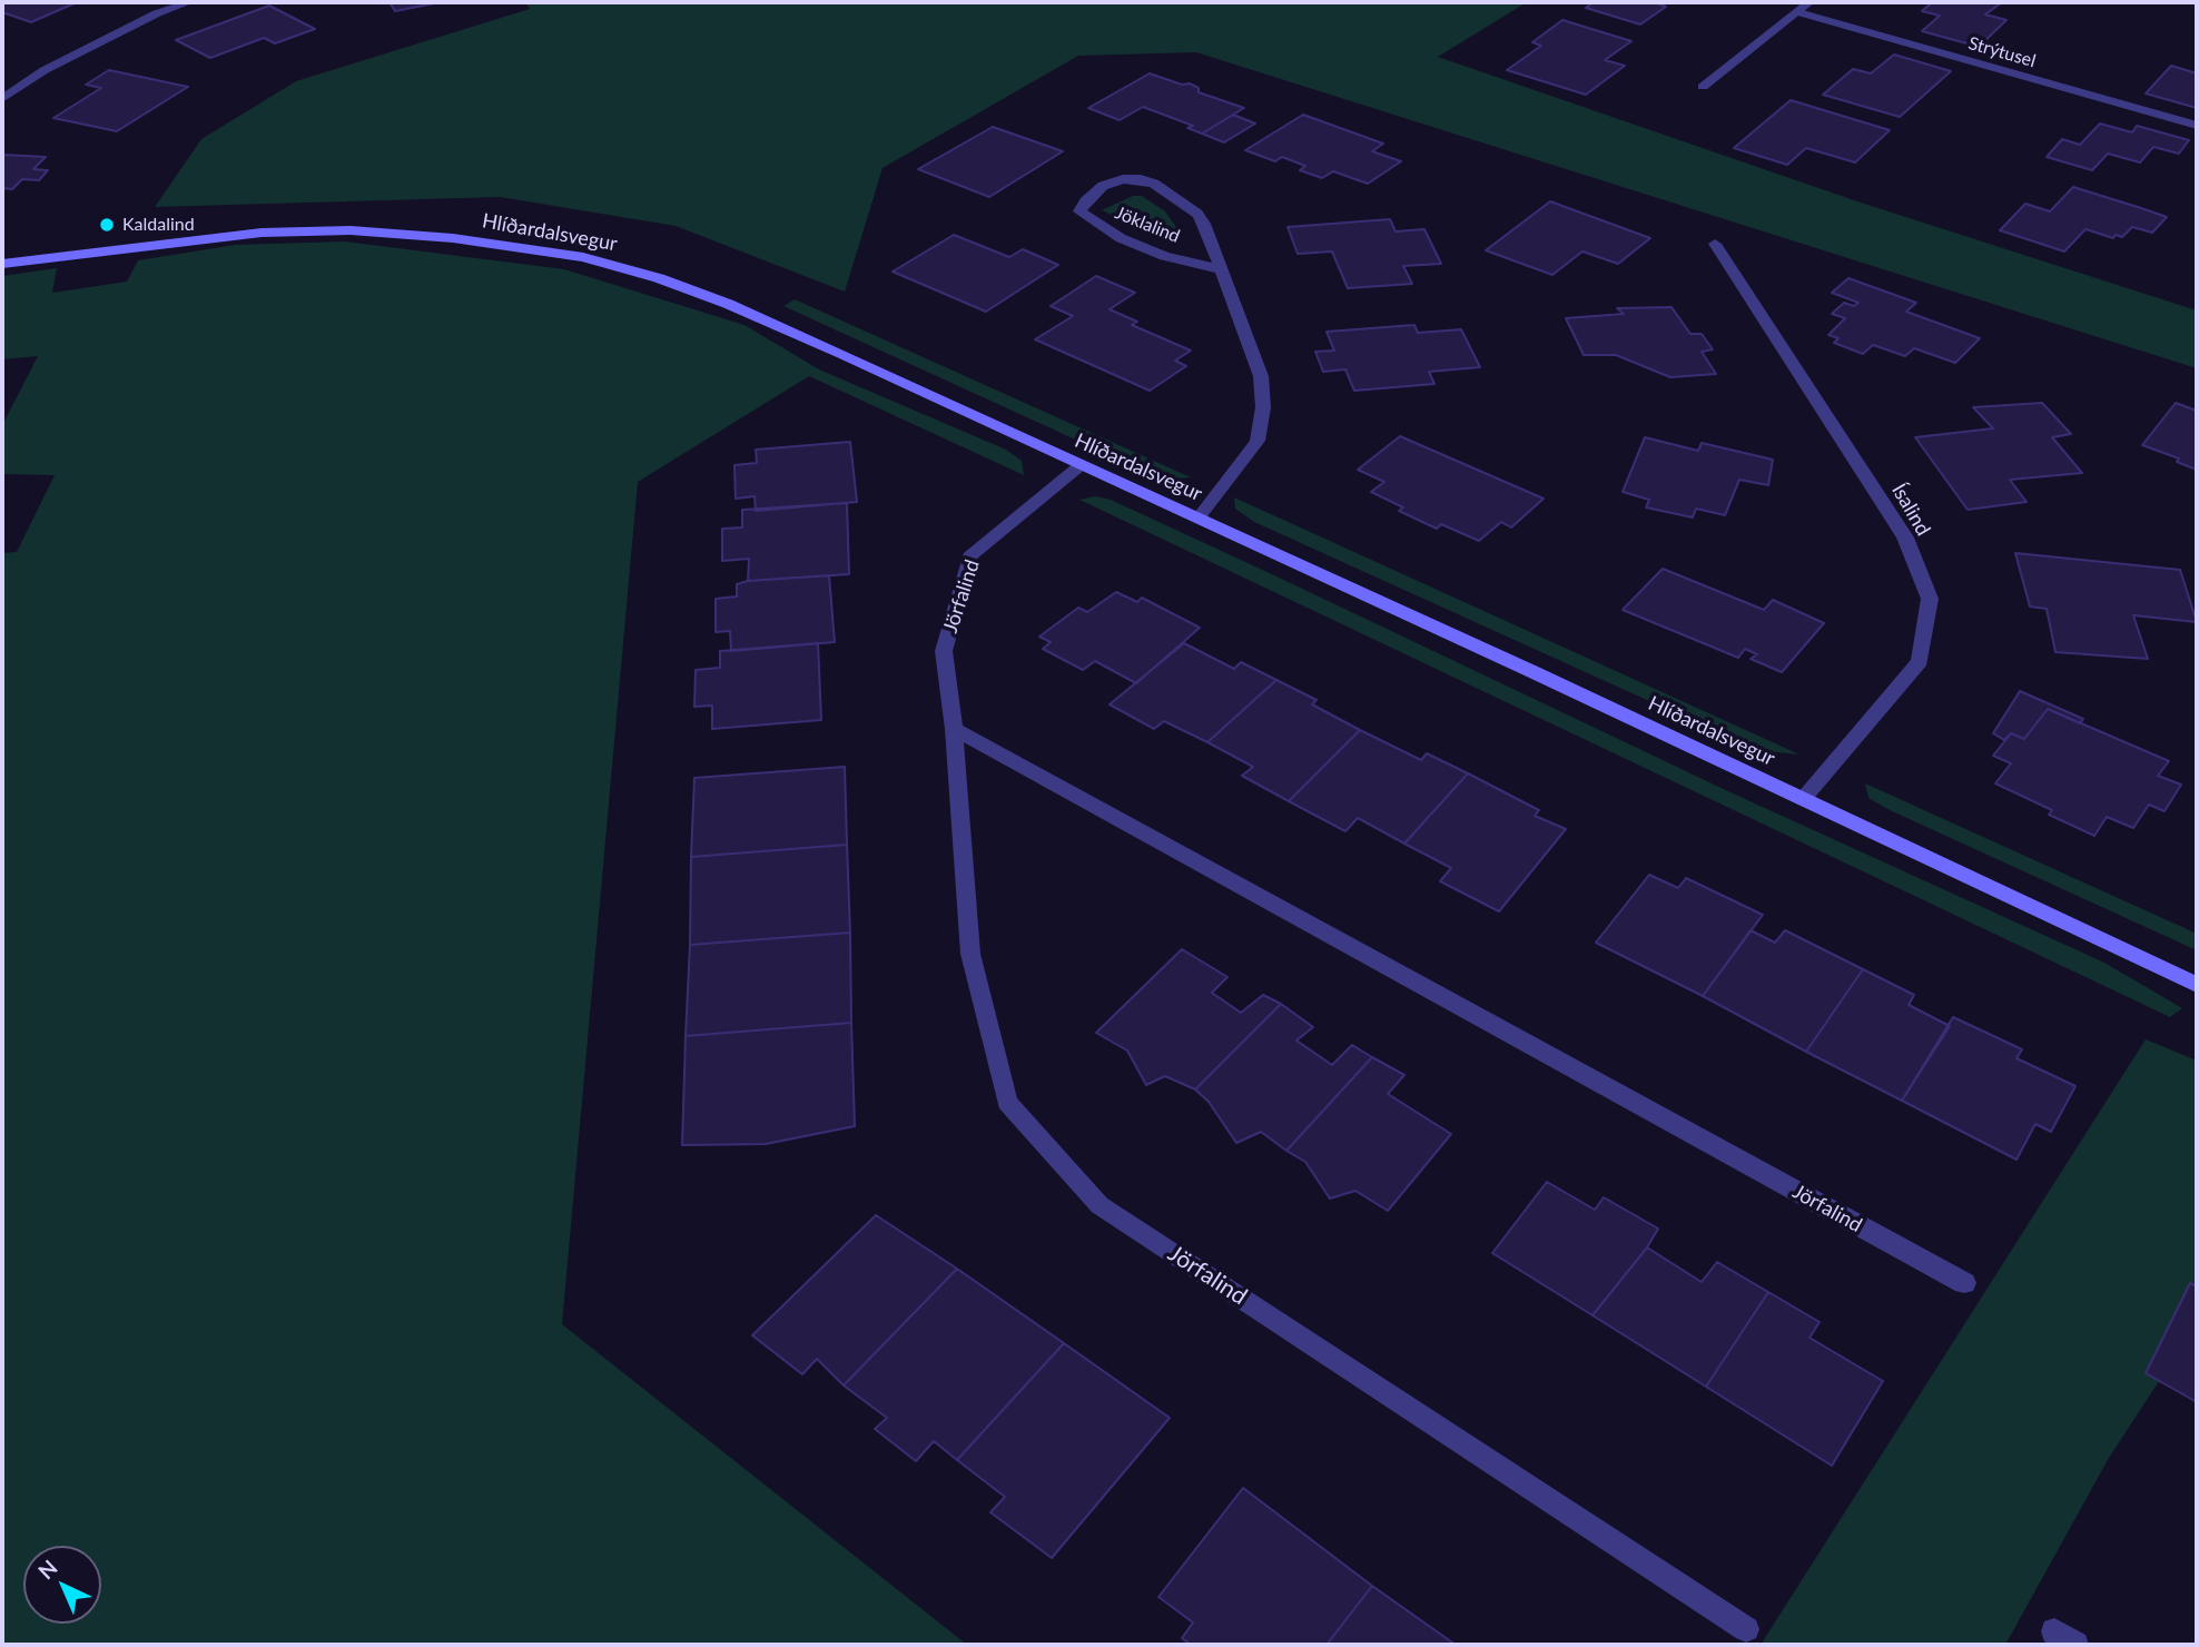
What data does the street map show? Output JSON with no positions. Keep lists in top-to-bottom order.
{
  "streets": {
    "street": [
      "Strýtusel",
      "Jöklalind",
      "Hlíðardalsvegur",
      "Ísalind",
      "Jörfalind"
    ]
  },
  "crossings": [
    ["Jöklalind", "Hlíðardalsvegur"],
    ["Hlíðardalsvegur", "Ísalind"],
    ["Hlíðardalsvegur", "Jörfalind"]
  ],
  "places": ["Kaldalind"],
  "north": "top left"
}
